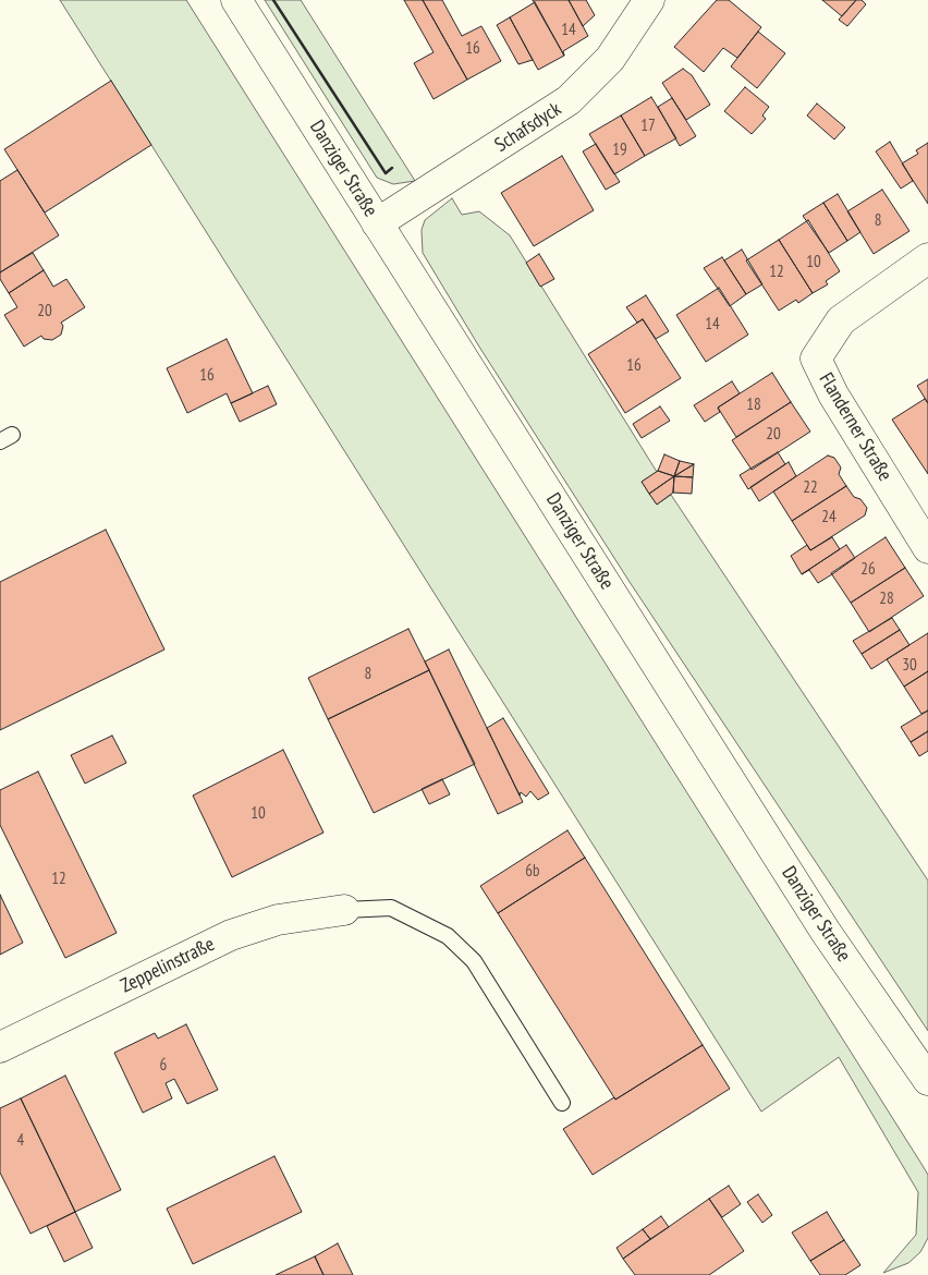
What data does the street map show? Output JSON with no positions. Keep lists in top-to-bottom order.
{
  "streets": {
    "street": [
      "Schafsdyck",
      "Danziger Straße",
      "Flanderner Straße",
      "Zeppelinstraße"
    ]
  },
  "crossings": [
    ["Schafsdyck", "Danziger Straße"]
  ],
  "house_numbers": [
    "14",
    "16",
    "17",
    "19",
    "8",
    "10",
    "12",
    "20",
    "14",
    "16",
    "16",
    "18",
    "20",
    "22",
    "24",
    "26",
    "28",
    "30",
    "8",
    "10",
    "6b",
    "12",
    "6",
    "4"
  ]
}
